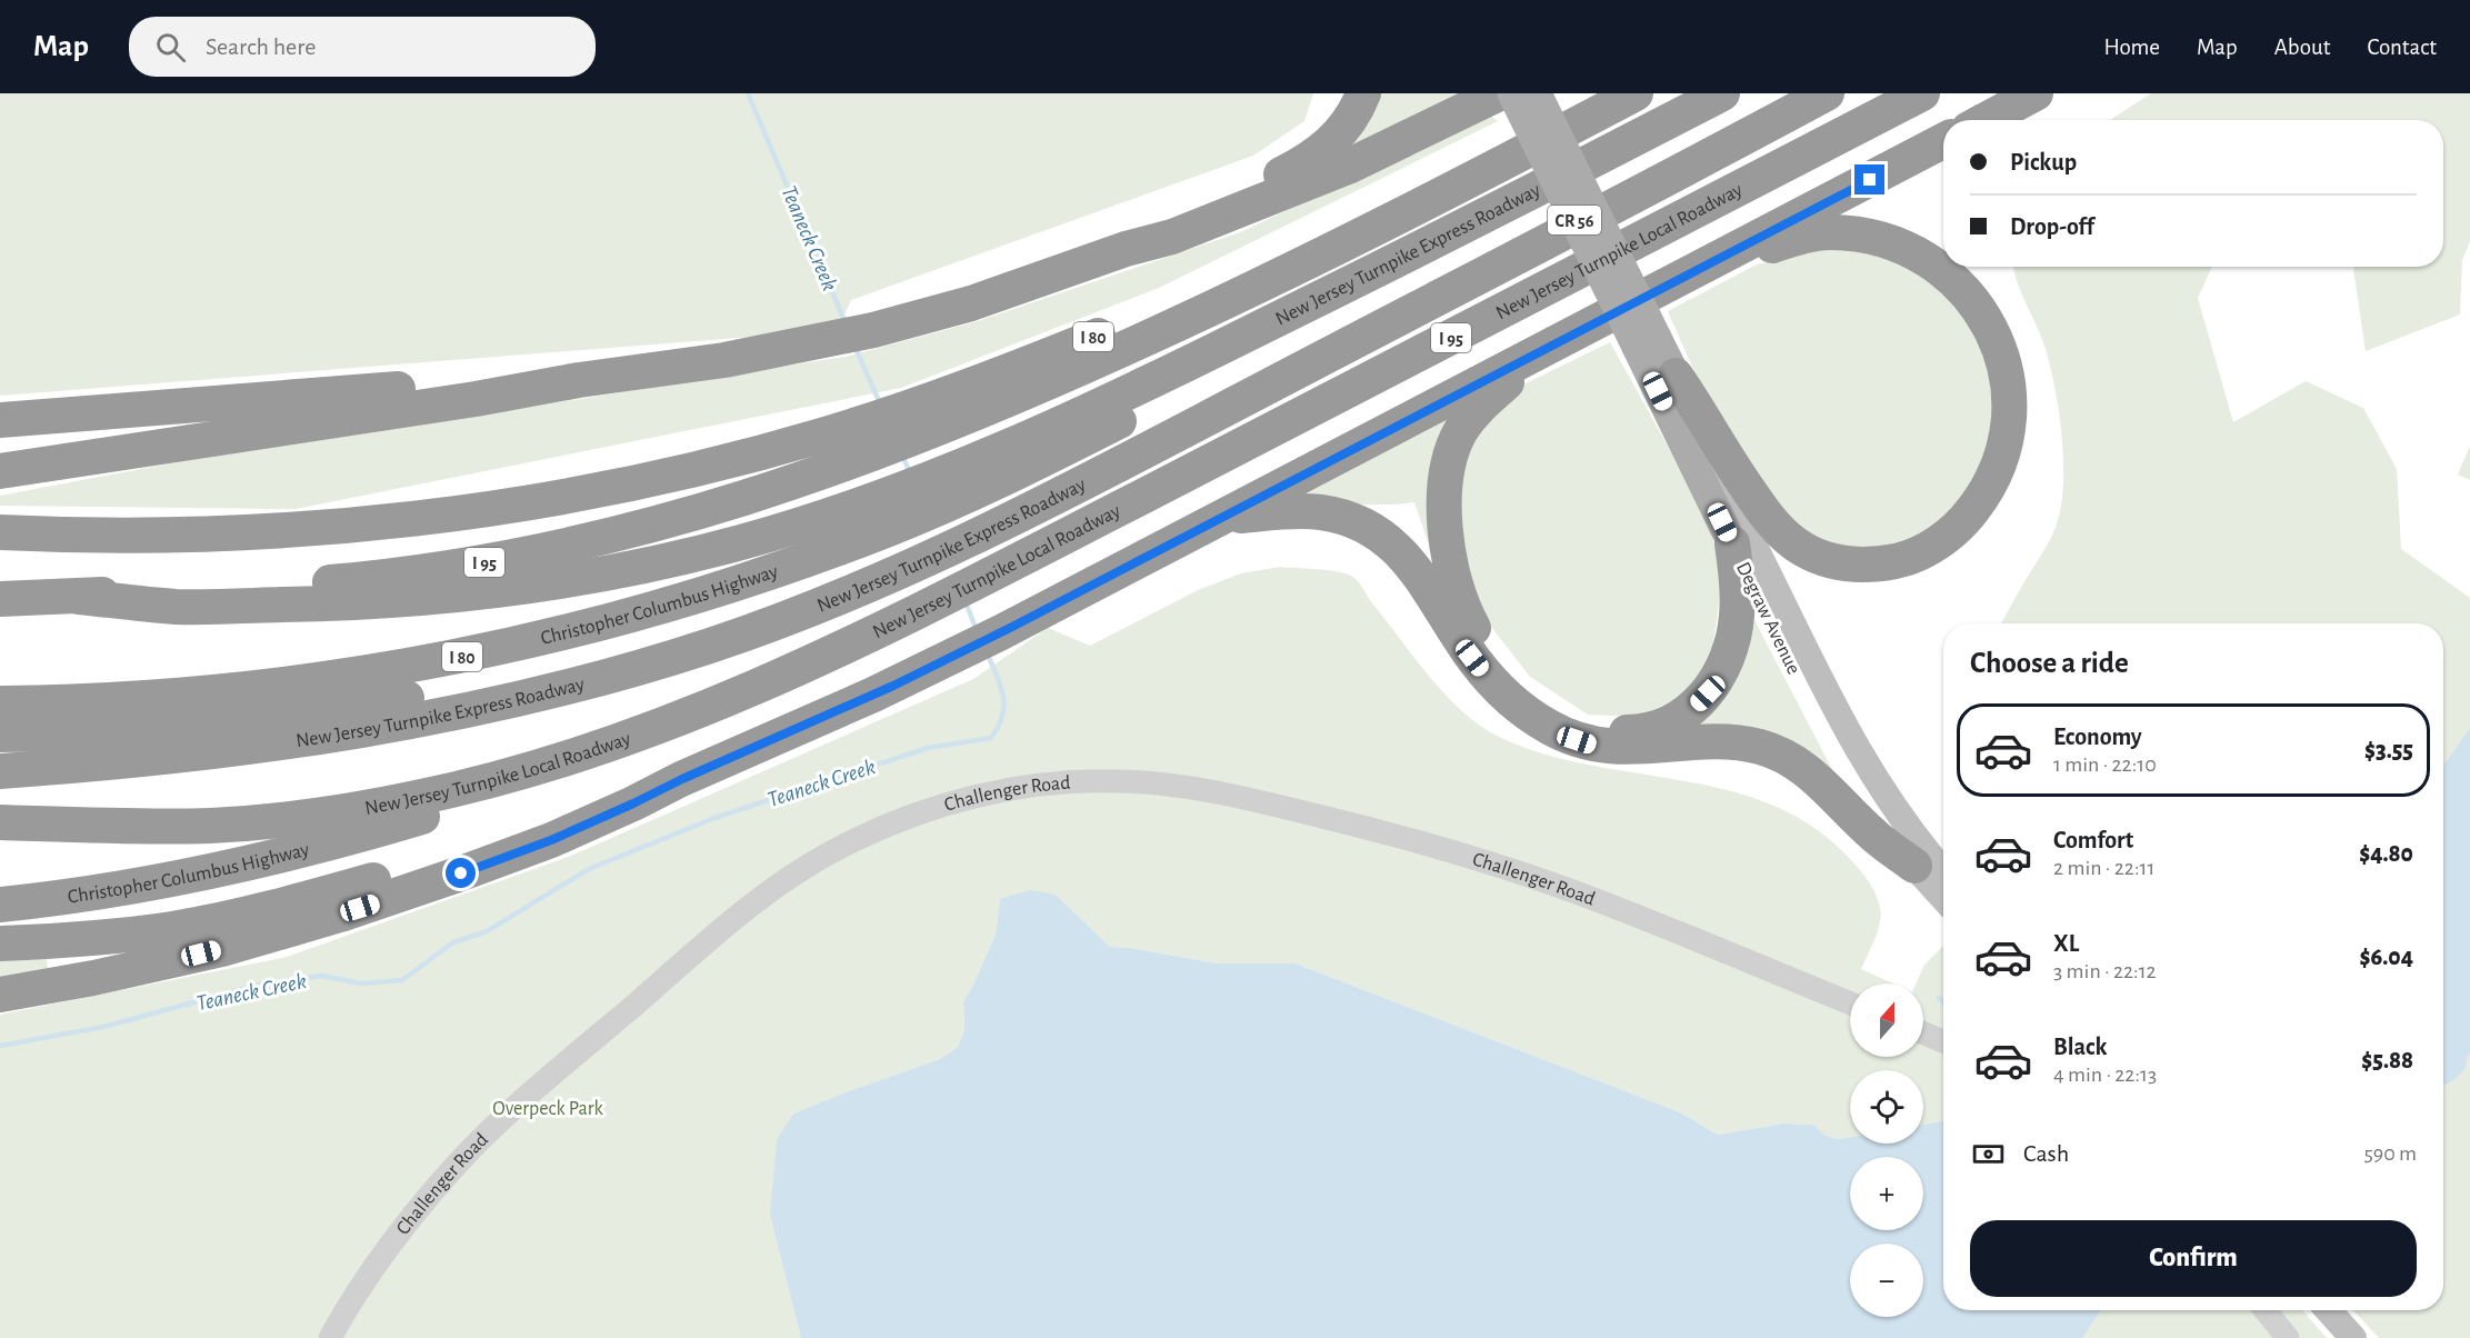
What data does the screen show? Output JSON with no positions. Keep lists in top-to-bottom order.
{
  "streets": {
    "highway": [
      "New Jersey Turnpike Local Roadway",
      "New Jersey Turnpike Express Roadway",
      "I 80",
      "I 95",
      "Christopher Columbus Highway"
    ],
    "main road": ["CR 56", "Degraw Avenue"],
    "street": ["Challenger Road"]
  },
  "crossings": [
    ["New Jersey Turnpike Local Roadway", "Christopher Columbus Highway"],
    ["New Jersey Turnpike Express Roadway", "I 95"],
    ["New Jersey Turnpike Express Roadway", "Christopher Columbus Highway"]
  ],
  "water": ["Teaneck Creek"],
  "parks": ["Overpeck Park"],
  "north": "top",
  "page": {
    "header": "Map",
    "search": "Search here",
    "nav": [
      "Home",
      "Map",
      "About",
      "Contact"
    ],
    "banner": ["Pickup", "Drop-off"],
    "heading": "Choose a ride",
    "list": [
      {
        "name": "Economy",
        "note": "1 min · 22:10",
        "value": "$3.55"
      },
      {
        "name": "Comfort",
        "note": "2 min · 22:11",
        "value": "$4.80"
      },
      {
        "name": "XL",
        "note": "3 min · 22:12",
        "value": "$6.04"
      },
      {
        "name": "Black",
        "note": "4 min · 22:13",
        "value": "$5.88"
      }
    ],
    "map_buttons": ["+", "−"],
    "pay": ["Cash", "590 m"],
    "buttons": "Confirm"
  }
}
